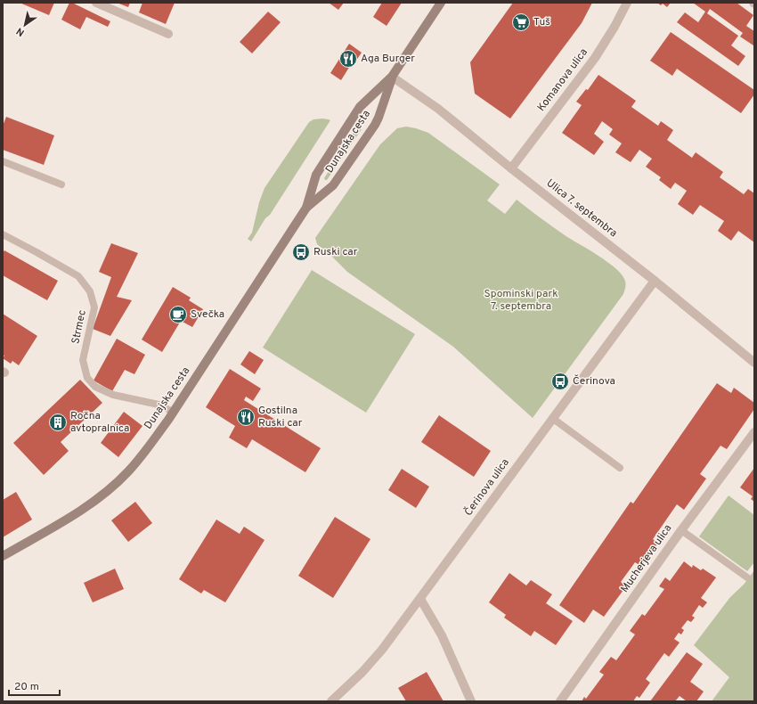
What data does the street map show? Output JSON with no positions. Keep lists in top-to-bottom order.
{
  "streets": {
    "main road": ["Dunajska cesta"],
    "street": [
      "Komanova ulica",
      "Ulica 7. septembra",
      "Čerinova ulica",
      "Mucherjeva ulica"
    ],
    "lane": ["Strmec"]
  },
  "crossings": [
    ["Komanova ulica", "Ulica 7. septembra"],
    ["Dunajska cesta", "Ulica 7. septembra"],
    ["Dunajska cesta", "Strmec"],
    ["Ulica 7. septembra", "Čerinova ulica"]
  ],
  "parks": ["Spominski park 7. septembra"],
  "places": {
    "supermarket": ["Tuš"],
    "restaurant": ["Aga Burger", "Gostilna Ruski car"],
    "bus stop": ["Ruski car", "Čerinova"],
    "cafe": ["Svečka"],
    "building": ["Ročna avtopralnica"]
  },
  "scale_bar": "20 m",
  "north": "bottom left"
}
